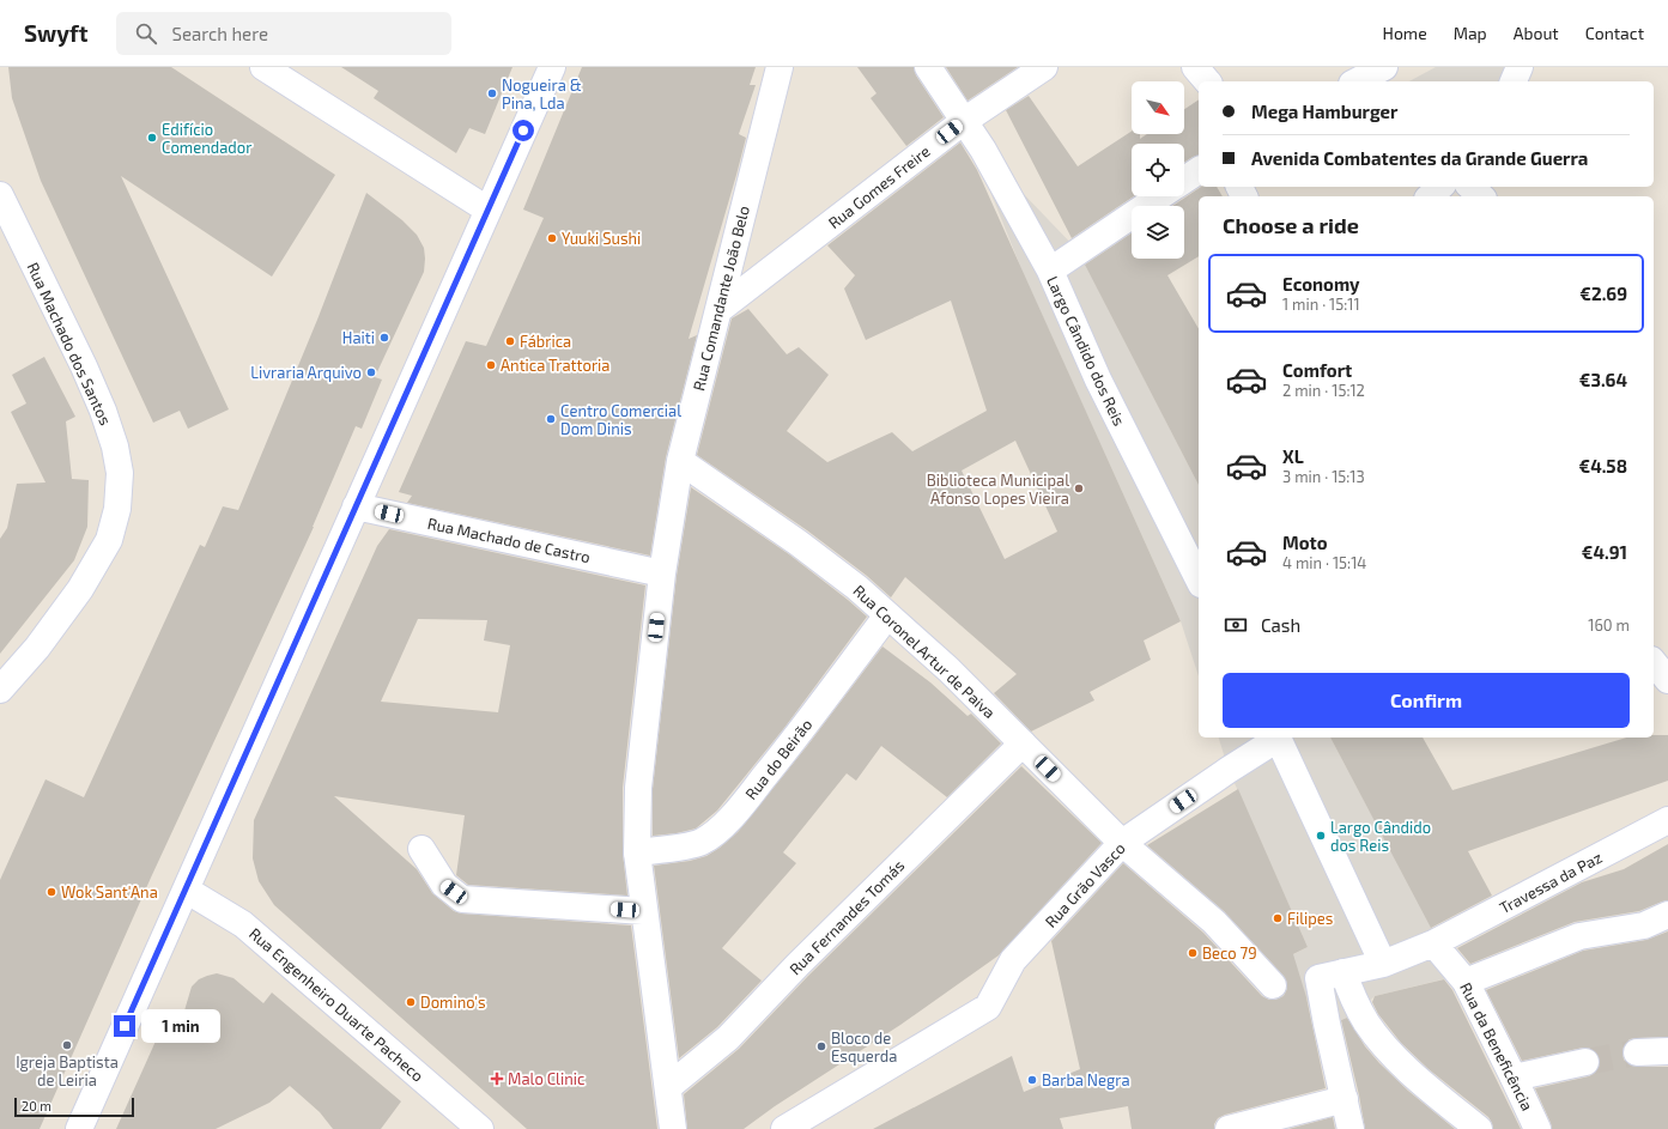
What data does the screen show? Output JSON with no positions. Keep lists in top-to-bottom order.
{
  "streets": {
    "street": [
      "Rua Gomes Freire",
      "Rua Comandante João Belo",
      "Rua Machado dos Santos",
      "Largo Cândido dos Reis",
      "Rua Machado de Castro",
      "Rua Coronel Artur de Paiva",
      "Rua do Beirão",
      "Travessa da Paz",
      "Rua Grão Vasco",
      "Rua Fernandes Tomás",
      "Rua Engenheiro Duarte Pacheco",
      "Rua da Beneficência"
    ]
  },
  "crossings": [
    ["Rua Gomes Freire", "Rua Comandante João Belo"],
    ["Rua Gomes Freire", "Largo Cândido dos Reis"],
    ["Rua Comandante João Belo", "Rua Machado de Castro"],
    ["Rua Comandante João Belo", "Rua Coronel Artur de Paiva"],
    ["Rua Comandante João Belo", "Rua do Beirão"],
    ["Rua Comandante João Belo", "Rua Fernandes Tomás"],
    ["Rua Coronel Artur de Paiva", "Rua do Beirão"],
    ["Rua Coronel Artur de Paiva", "Rua Grão Vasco"],
    ["Rua Coronel Artur de Paiva", "Rua Fernandes Tomás"],
    ["Travessa da Paz", "Rua da Beneficência"]
  ],
  "places": {
    "other": [
      "Nogueira & Pina, Lda",
      "Edifício Comendador",
      "Yuuki Sushi",
      "Haiti",
      "Fábrica",
      "Antica Trattoria",
      "Livraria Arquivo",
      "Centro Comercial Dom Dinis",
      "Biblioteca Municipal Afonso Lopes Vieira",
      "Largo Cândido dos Reis",
      "Wok Sant'Ana",
      "Filipes",
      "Beco 79",
      "Domino's",
      "Igreja Baptista de Leiria",
      "Bloco de Esquerda",
      "Barba Negra"
    ],
    "health": ["Malo Clinic"]
  },
  "scale_bar": "20 m",
  "north": "bottom right",
  "page": {
    "header": "Swyft",
    "search": "Search here",
    "nav": [
      "Home",
      "Map",
      "About",
      "Contact"
    ],
    "banner": ["Mega Hamburger", "Avenida Combatentes da Grande Guerra"],
    "heading": "Choose a ride",
    "list": [
      {
        "name": "Economy",
        "note": "1 min · 15:11",
        "value": "€2.69"
      },
      {
        "name": "Comfort",
        "note": "2 min · 15:12",
        "value": "€3.64"
      },
      {
        "name": "XL",
        "note": "3 min · 15:13",
        "value": "€4.58"
      },
      {
        "name": "Moto",
        "note": "4 min · 15:14",
        "value": "€4.91"
      }
    ],
    "pay": ["Cash", "160 m"],
    "buttons": "Confirm",
    "bubble": "1 min",
    "scale": "20 m"
  }
}
